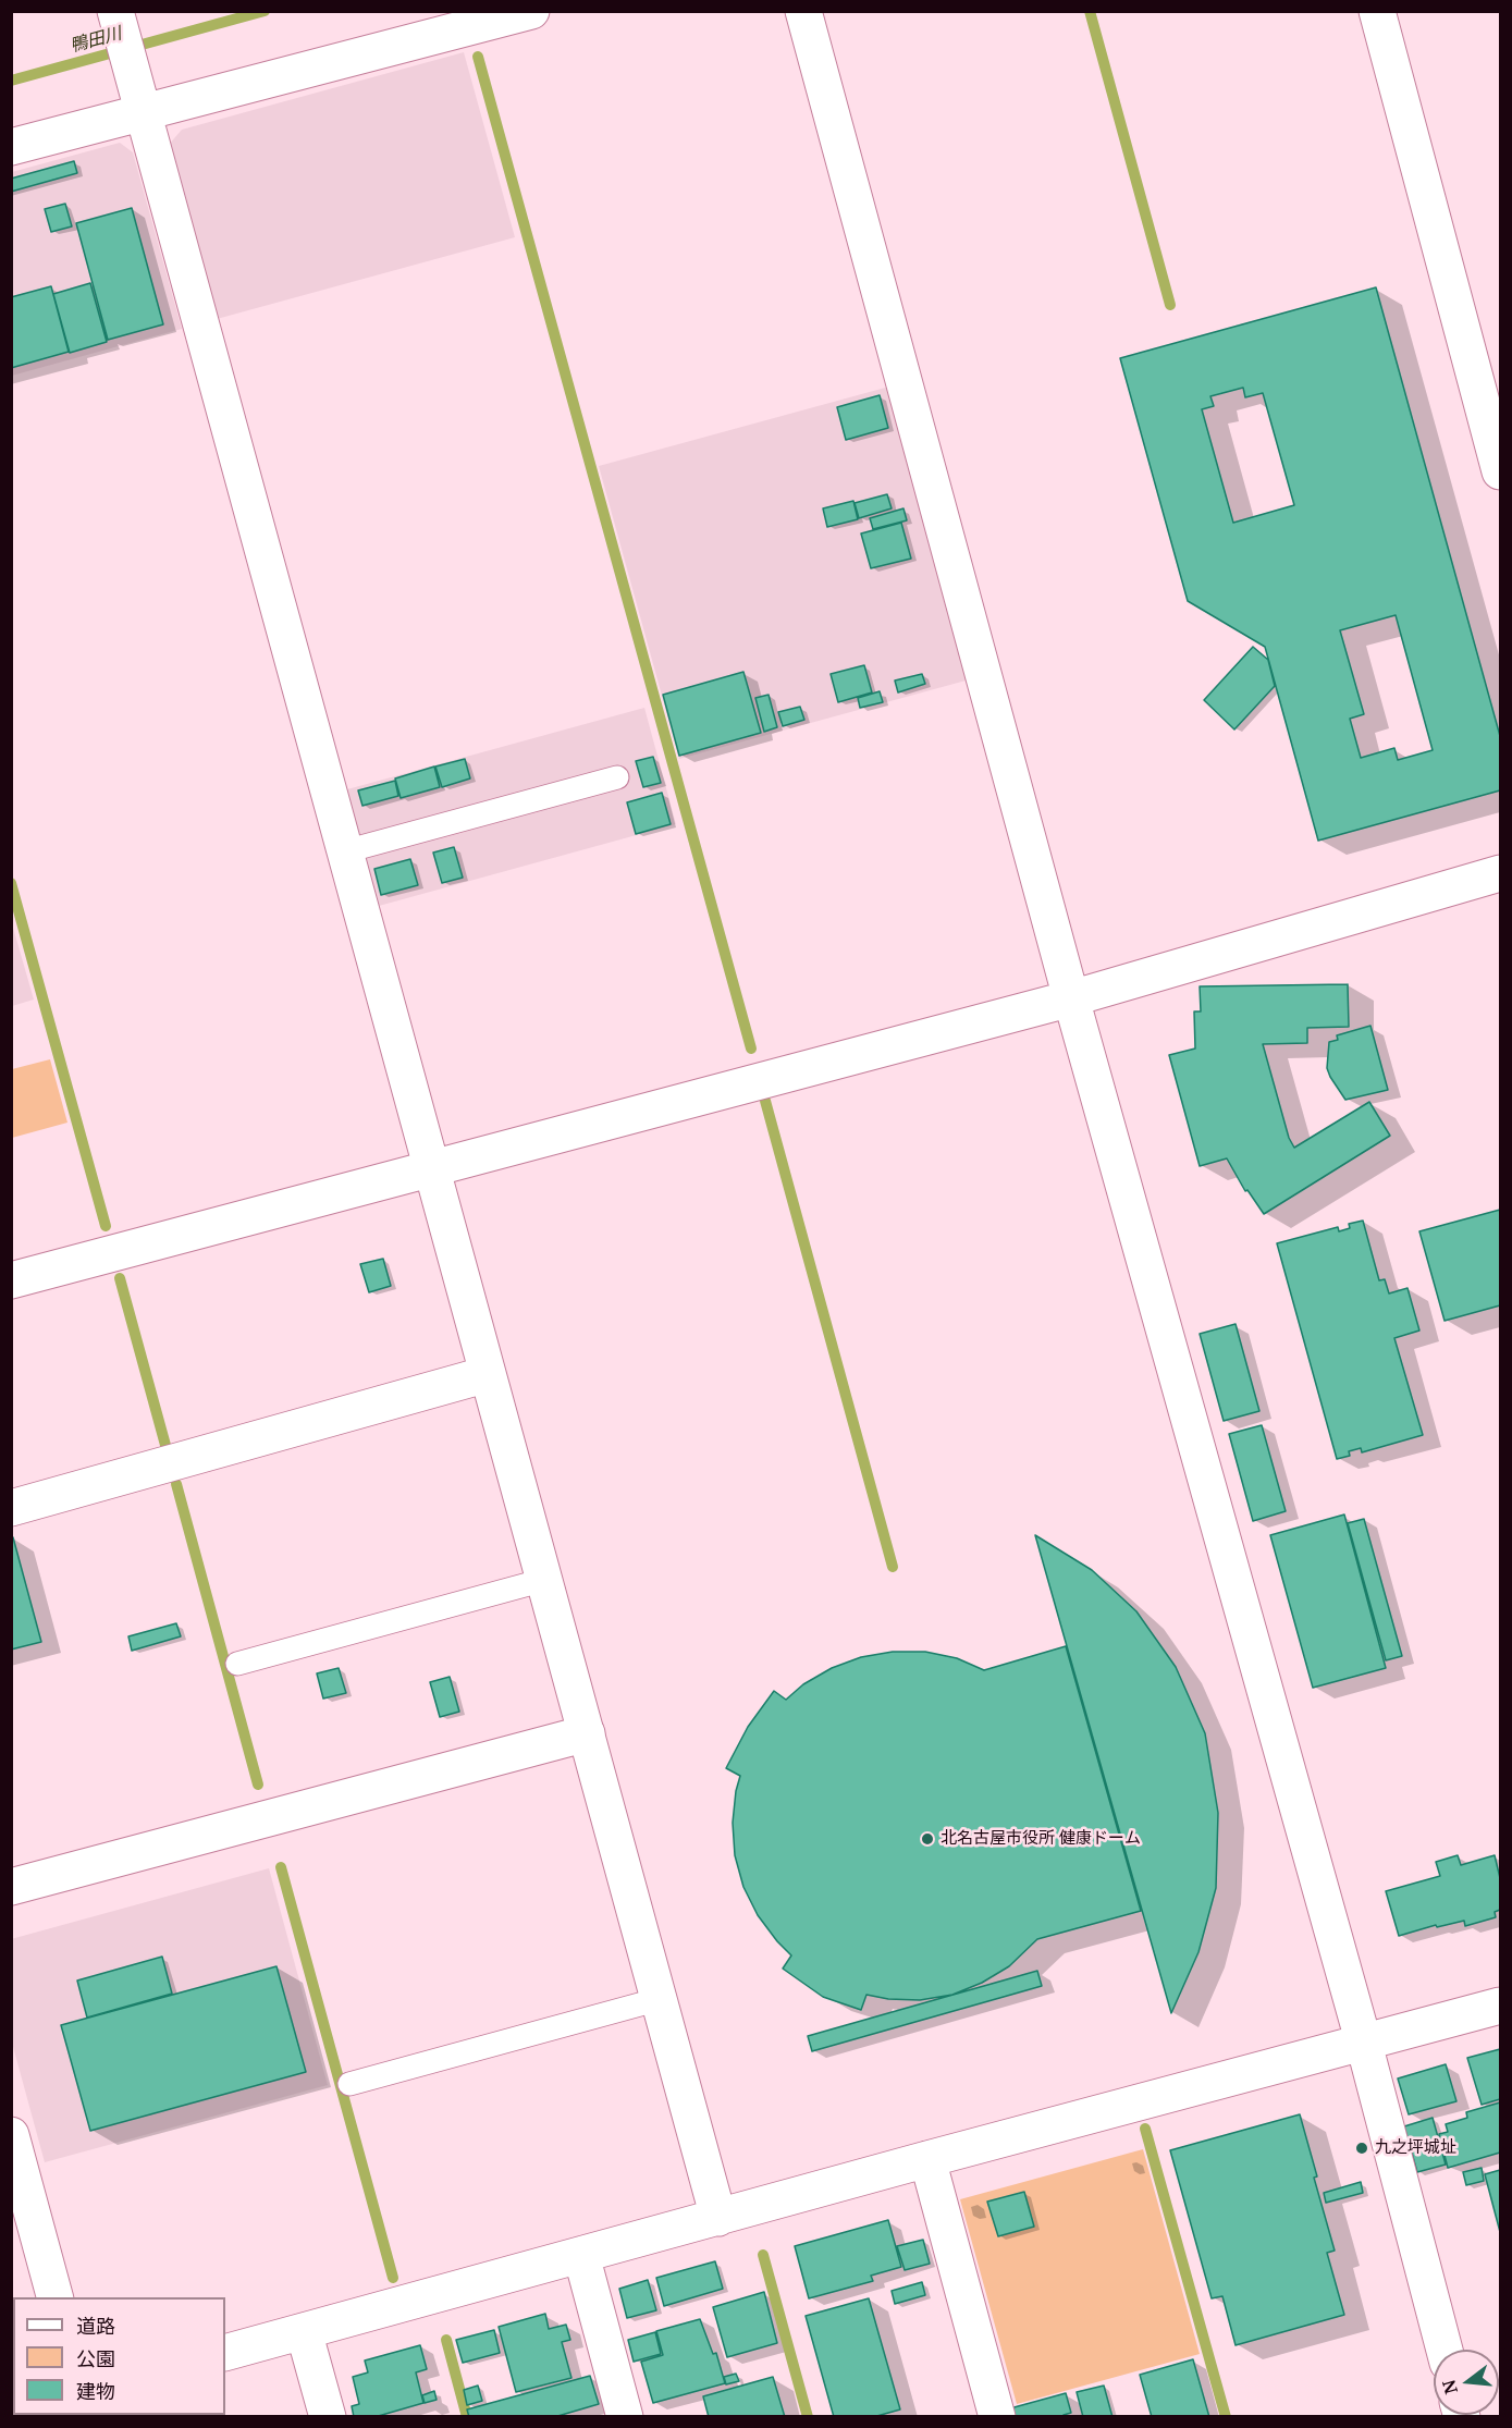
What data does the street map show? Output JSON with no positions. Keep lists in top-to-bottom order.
{
  "water": ["鴨田川"],
  "places": ["北名古屋市役所 健康ドーム", "九之坪城址"],
  "legend": ["道路", "公園", "建物"],
  "north": "left"
}
